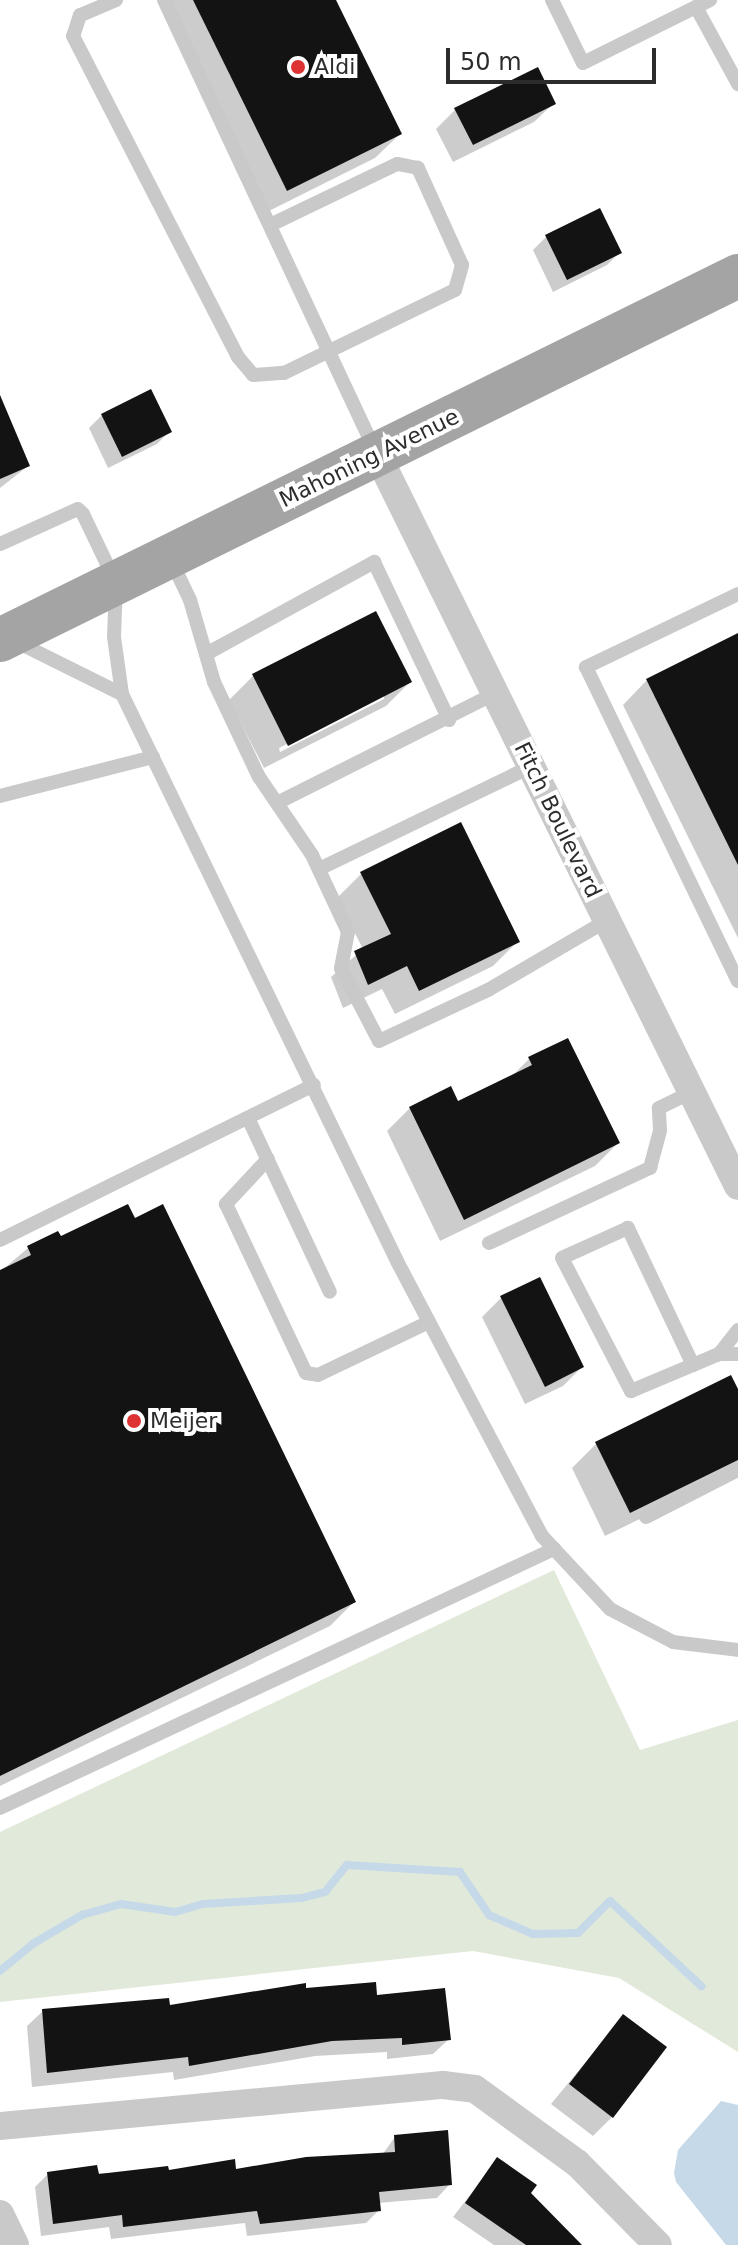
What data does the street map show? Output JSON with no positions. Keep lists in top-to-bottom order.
{
  "streets": {
    "main road": ["Mahoning Avenue"],
    "street": ["Fitch Boulevard"]
  },
  "crossings": [
    ["Mahoning Avenue", "Fitch Boulevard"]
  ],
  "places": ["Aldi", "Meijer"],
  "scale_bar": "50 m"
}
